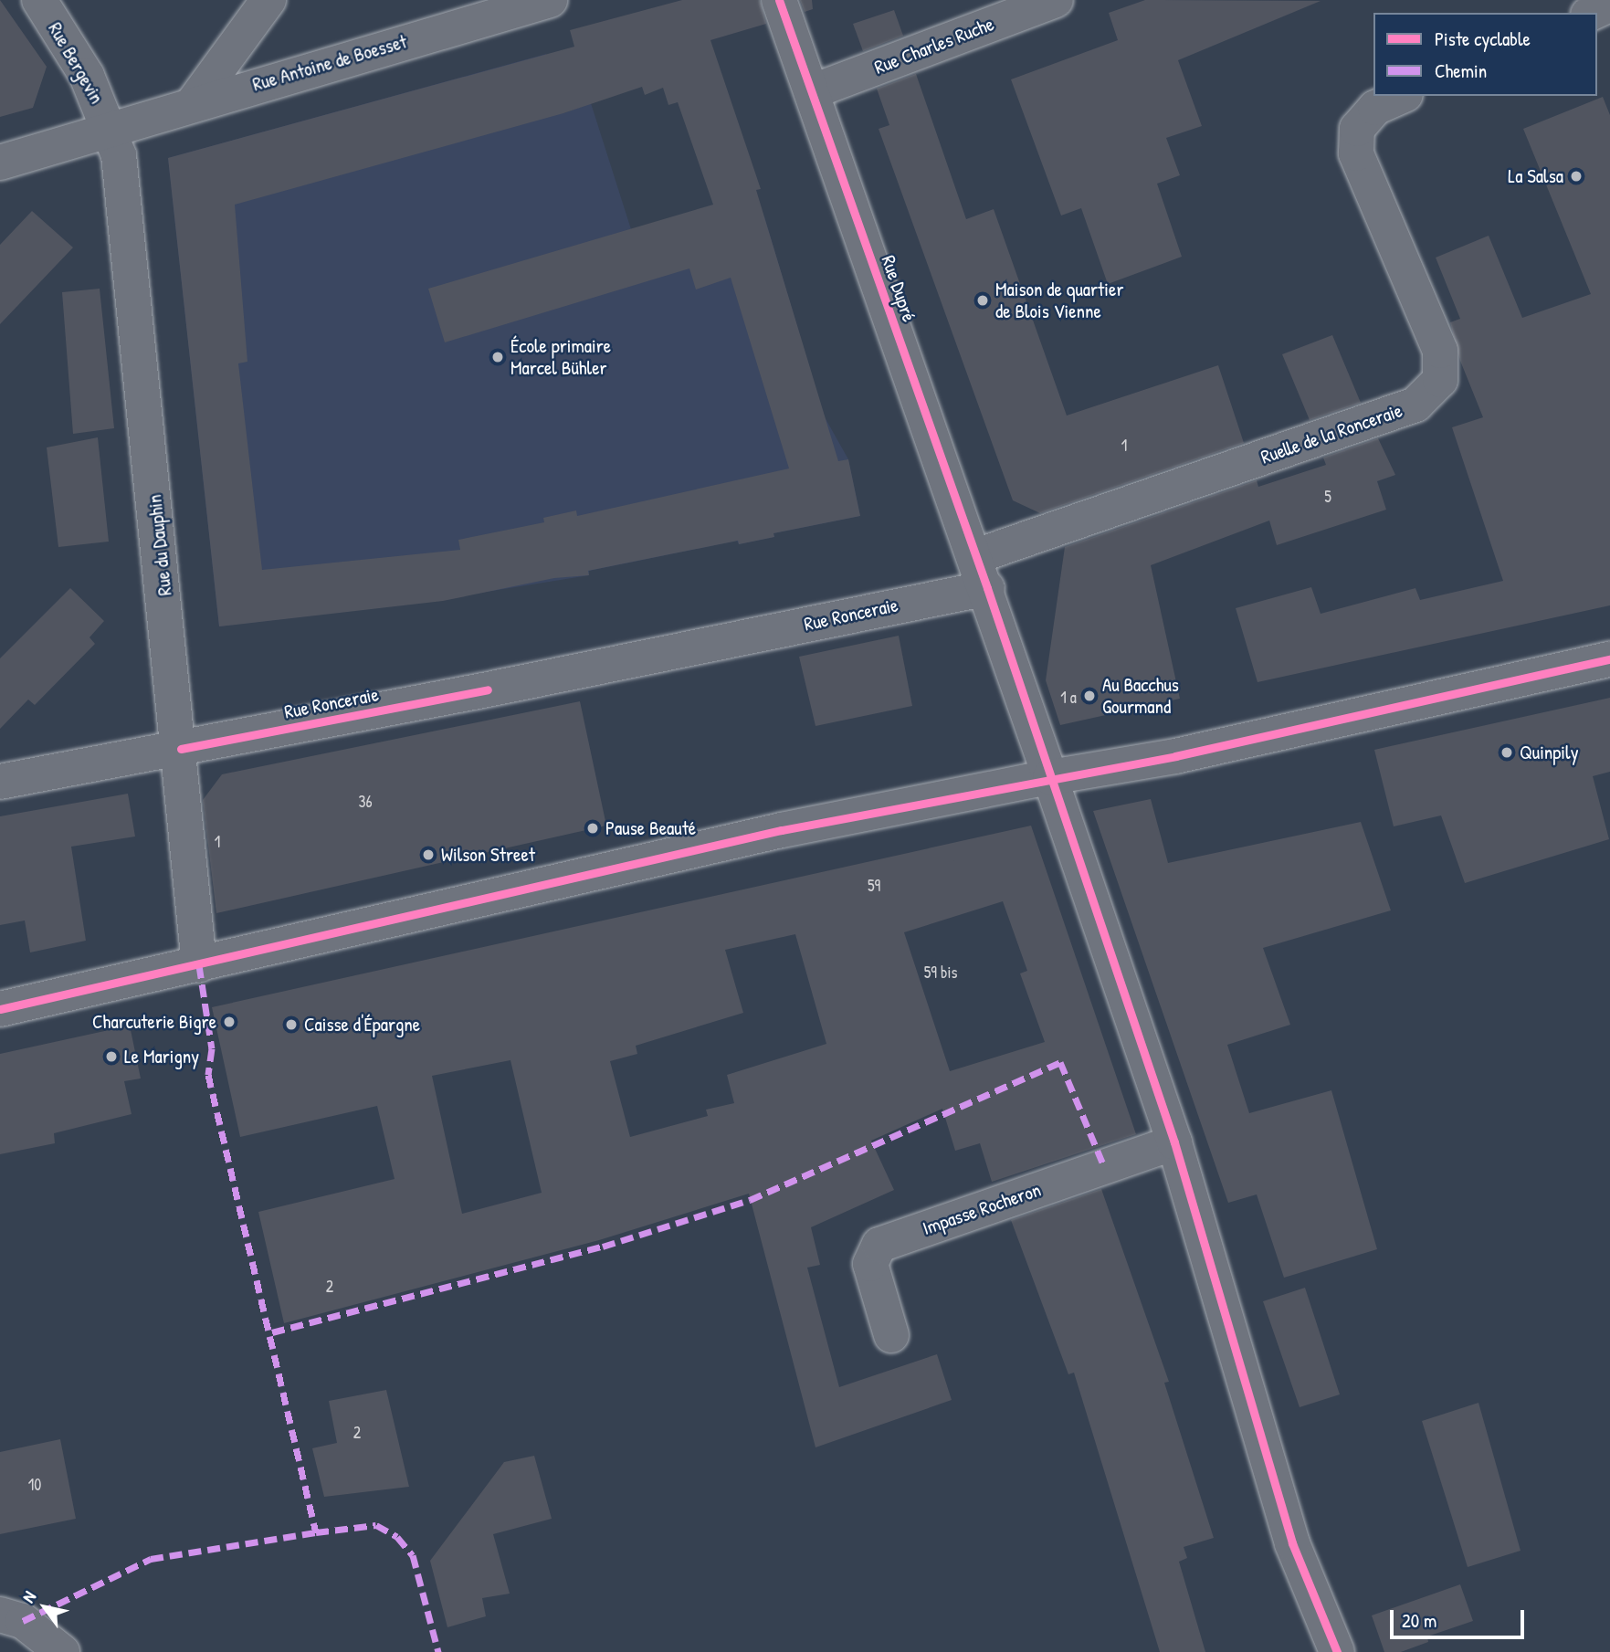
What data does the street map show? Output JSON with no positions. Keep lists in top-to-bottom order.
{
  "streets": {
    "street": [
      "Rue Charles Ruche",
      "Rue Bergevin",
      "Rue Antoine de Boesset",
      "Rue Dupré",
      "Ruelle de la Ronceraie",
      "Rue du Dauphin",
      "Rue Ronceraie",
      "Impasse Rocheron"
    ]
  },
  "crossings": [
    ["Rue Charles Ruche", "Rue Dupré"],
    ["Rue Bergevin", "Rue Antoine de Boesset"],
    ["Rue Bergevin", "Rue du Dauphin"],
    ["Rue Antoine de Boesset", "Rue du Dauphin"],
    ["Rue Dupré", "Ruelle de la Ronceraie"],
    ["Rue Dupré", "Rue Ronceraie"],
    ["Rue Dupré", "Impasse Rocheron"],
    ["Ruelle de la Ronceraie", "Rue Ronceraie"],
    ["Rue du Dauphin", "Rue Ronceraie"]
  ],
  "places": [
    "La Salsa",
    "Maison de quartier de Blois Vienne",
    "École primaire Marcel Bühler",
    "Au Bacchus Gourmand",
    "Quinpily",
    "Pause Beauté",
    "Wilson Street",
    "Charcuterie Bigre",
    "Caisse d'Épargne",
    "Le Marigny"
  ],
  "house_numbers": [
    "1",
    "5",
    "1 a",
    "36",
    "1",
    "59",
    "59 bis",
    "2",
    "2",
    "10"
  ],
  "legend": ["Piste cyclable", "Chemin"],
  "scale_bar": "20 m",
  "north": "top left"
}
